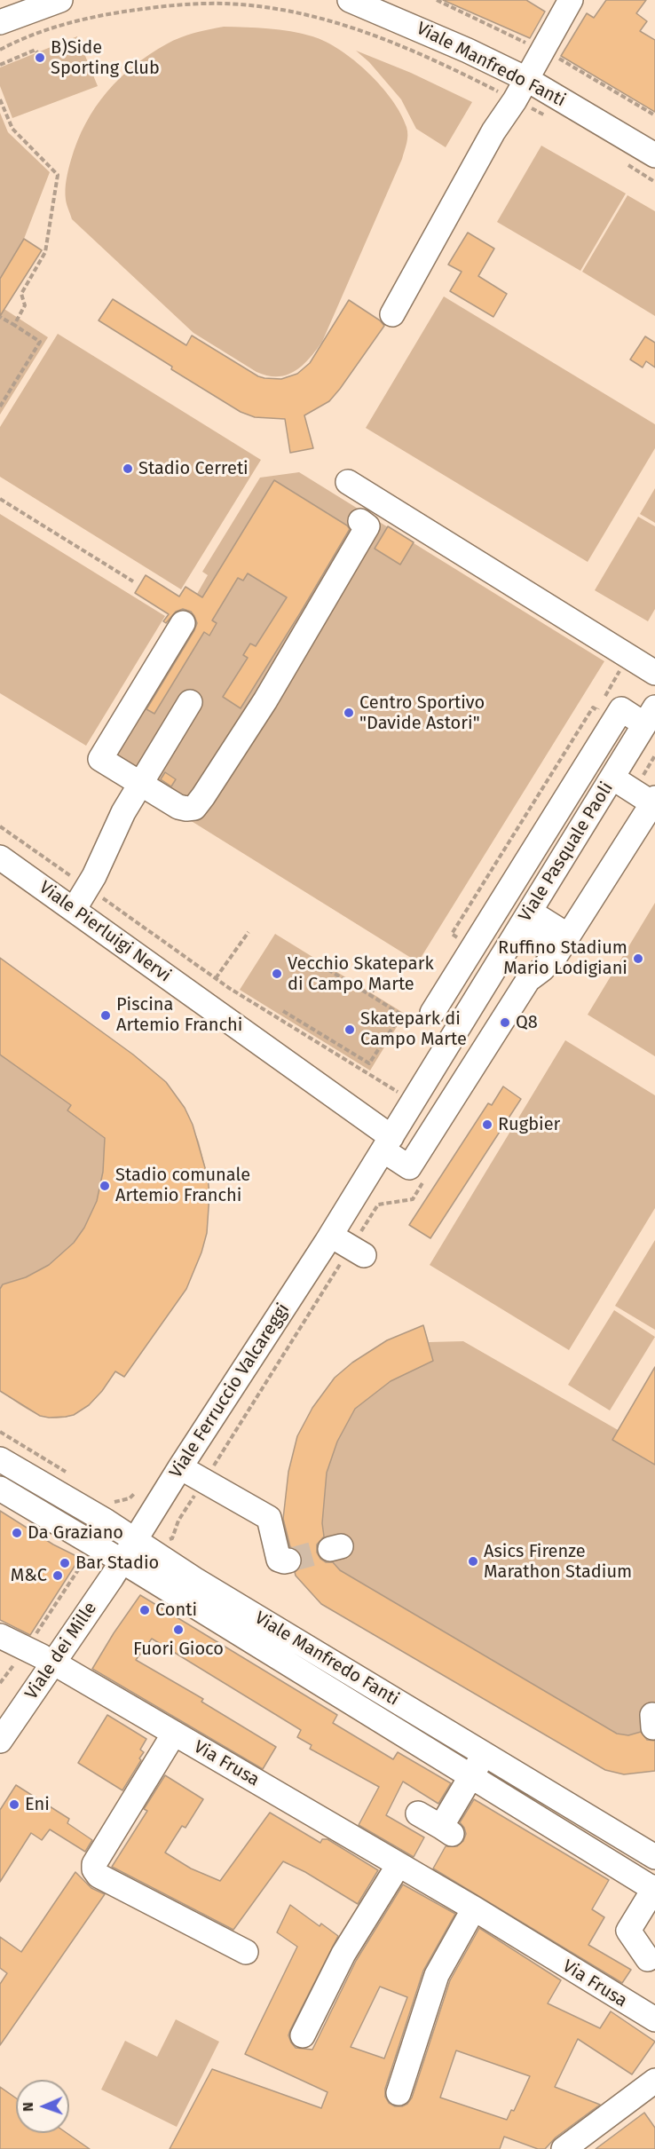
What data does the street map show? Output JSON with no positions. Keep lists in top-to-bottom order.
{
  "streets": {
    "street": [
      "Viale Manfredo Fanti",
      "Viale Pasquale Paoli",
      "Viale Pierluigi Nervi",
      "Viale Ferruccio Valcareggi",
      "Viale dei Mille",
      "Via Frusa"
    ]
  },
  "crossings": [
    ["Viale Manfredo Fanti", "Viale Ferruccio Valcareggi"],
    ["Viale Pasquale Paoli", "Viale Pierluigi Nervi"],
    ["Viale Pasquale Paoli", "Viale Ferruccio Valcareggi"],
    ["Viale dei Mille", "Via Frusa"]
  ],
  "places": [
    "B)Side Sporting Club",
    "Stadio Cerreti",
    "Centro Sportivo \"Davide Astori\"",
    "Ruffino Stadium Mario Lodigiani",
    "Vecchio Skatepark di Campo Marte",
    "Piscina Artemio Franchi",
    "Q8",
    "Skatepark di Campo Marte",
    "Rugbier",
    "Stadio comunale Artemio Franchi",
    "Da Graziano",
    "Asics Firenze Marathon Stadium",
    "Bar Stadio",
    "M&C",
    "Conti",
    "Fuori Gioco",
    "Eni"
  ],
  "north": "left"
}
